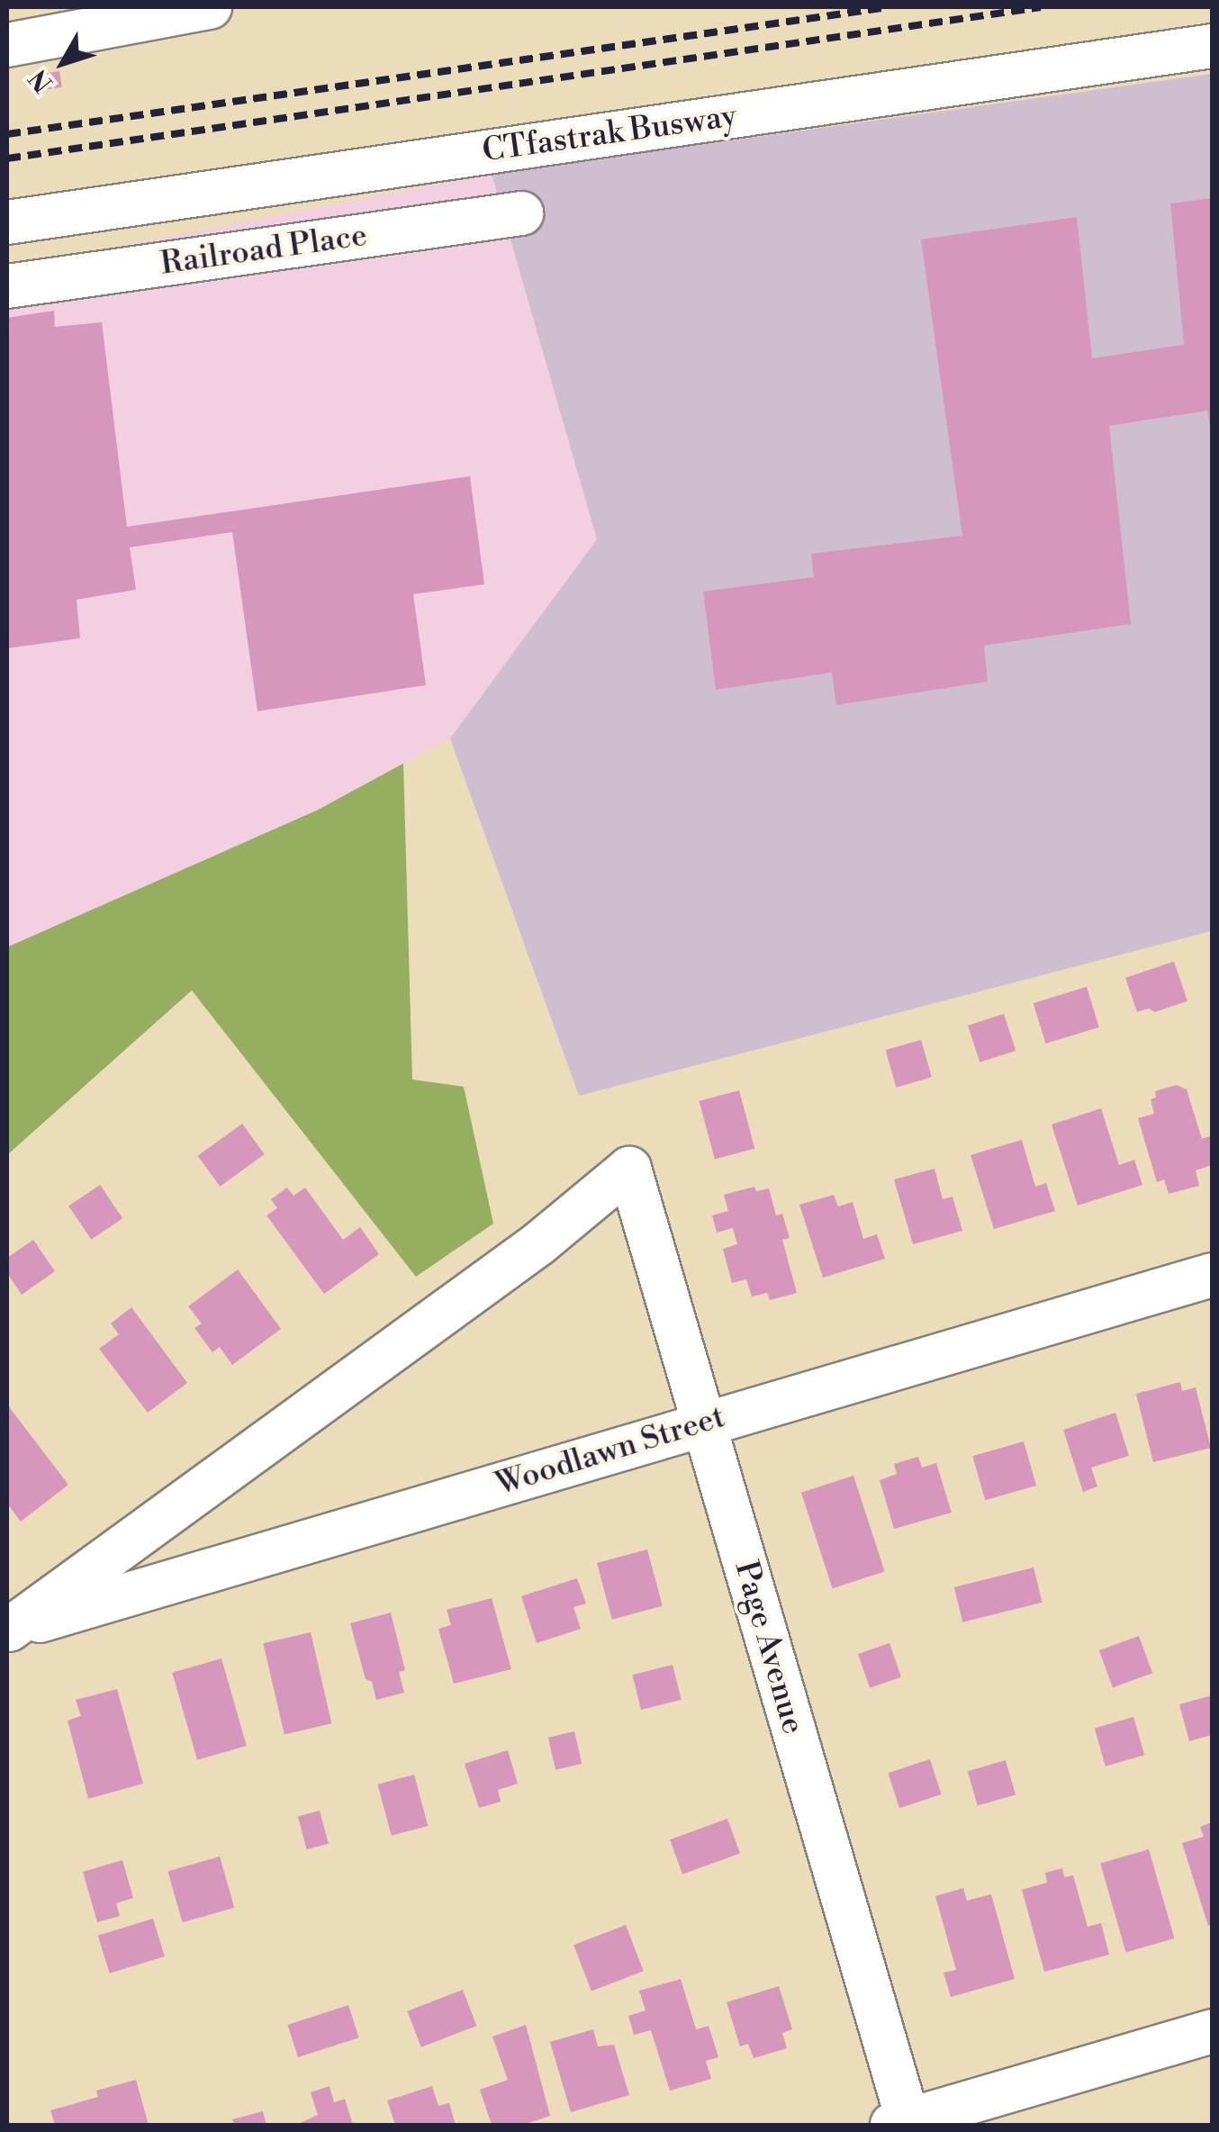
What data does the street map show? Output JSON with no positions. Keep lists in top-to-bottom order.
{
  "streets": {
    "street": [
      "CTfastrak Busway",
      "Railroad Place",
      "Woodlawn Street",
      "Page Avenue"
    ]
  },
  "crossings": [
    ["Woodlawn Street", "Page Avenue"]
  ],
  "north": "bottom left"
}
